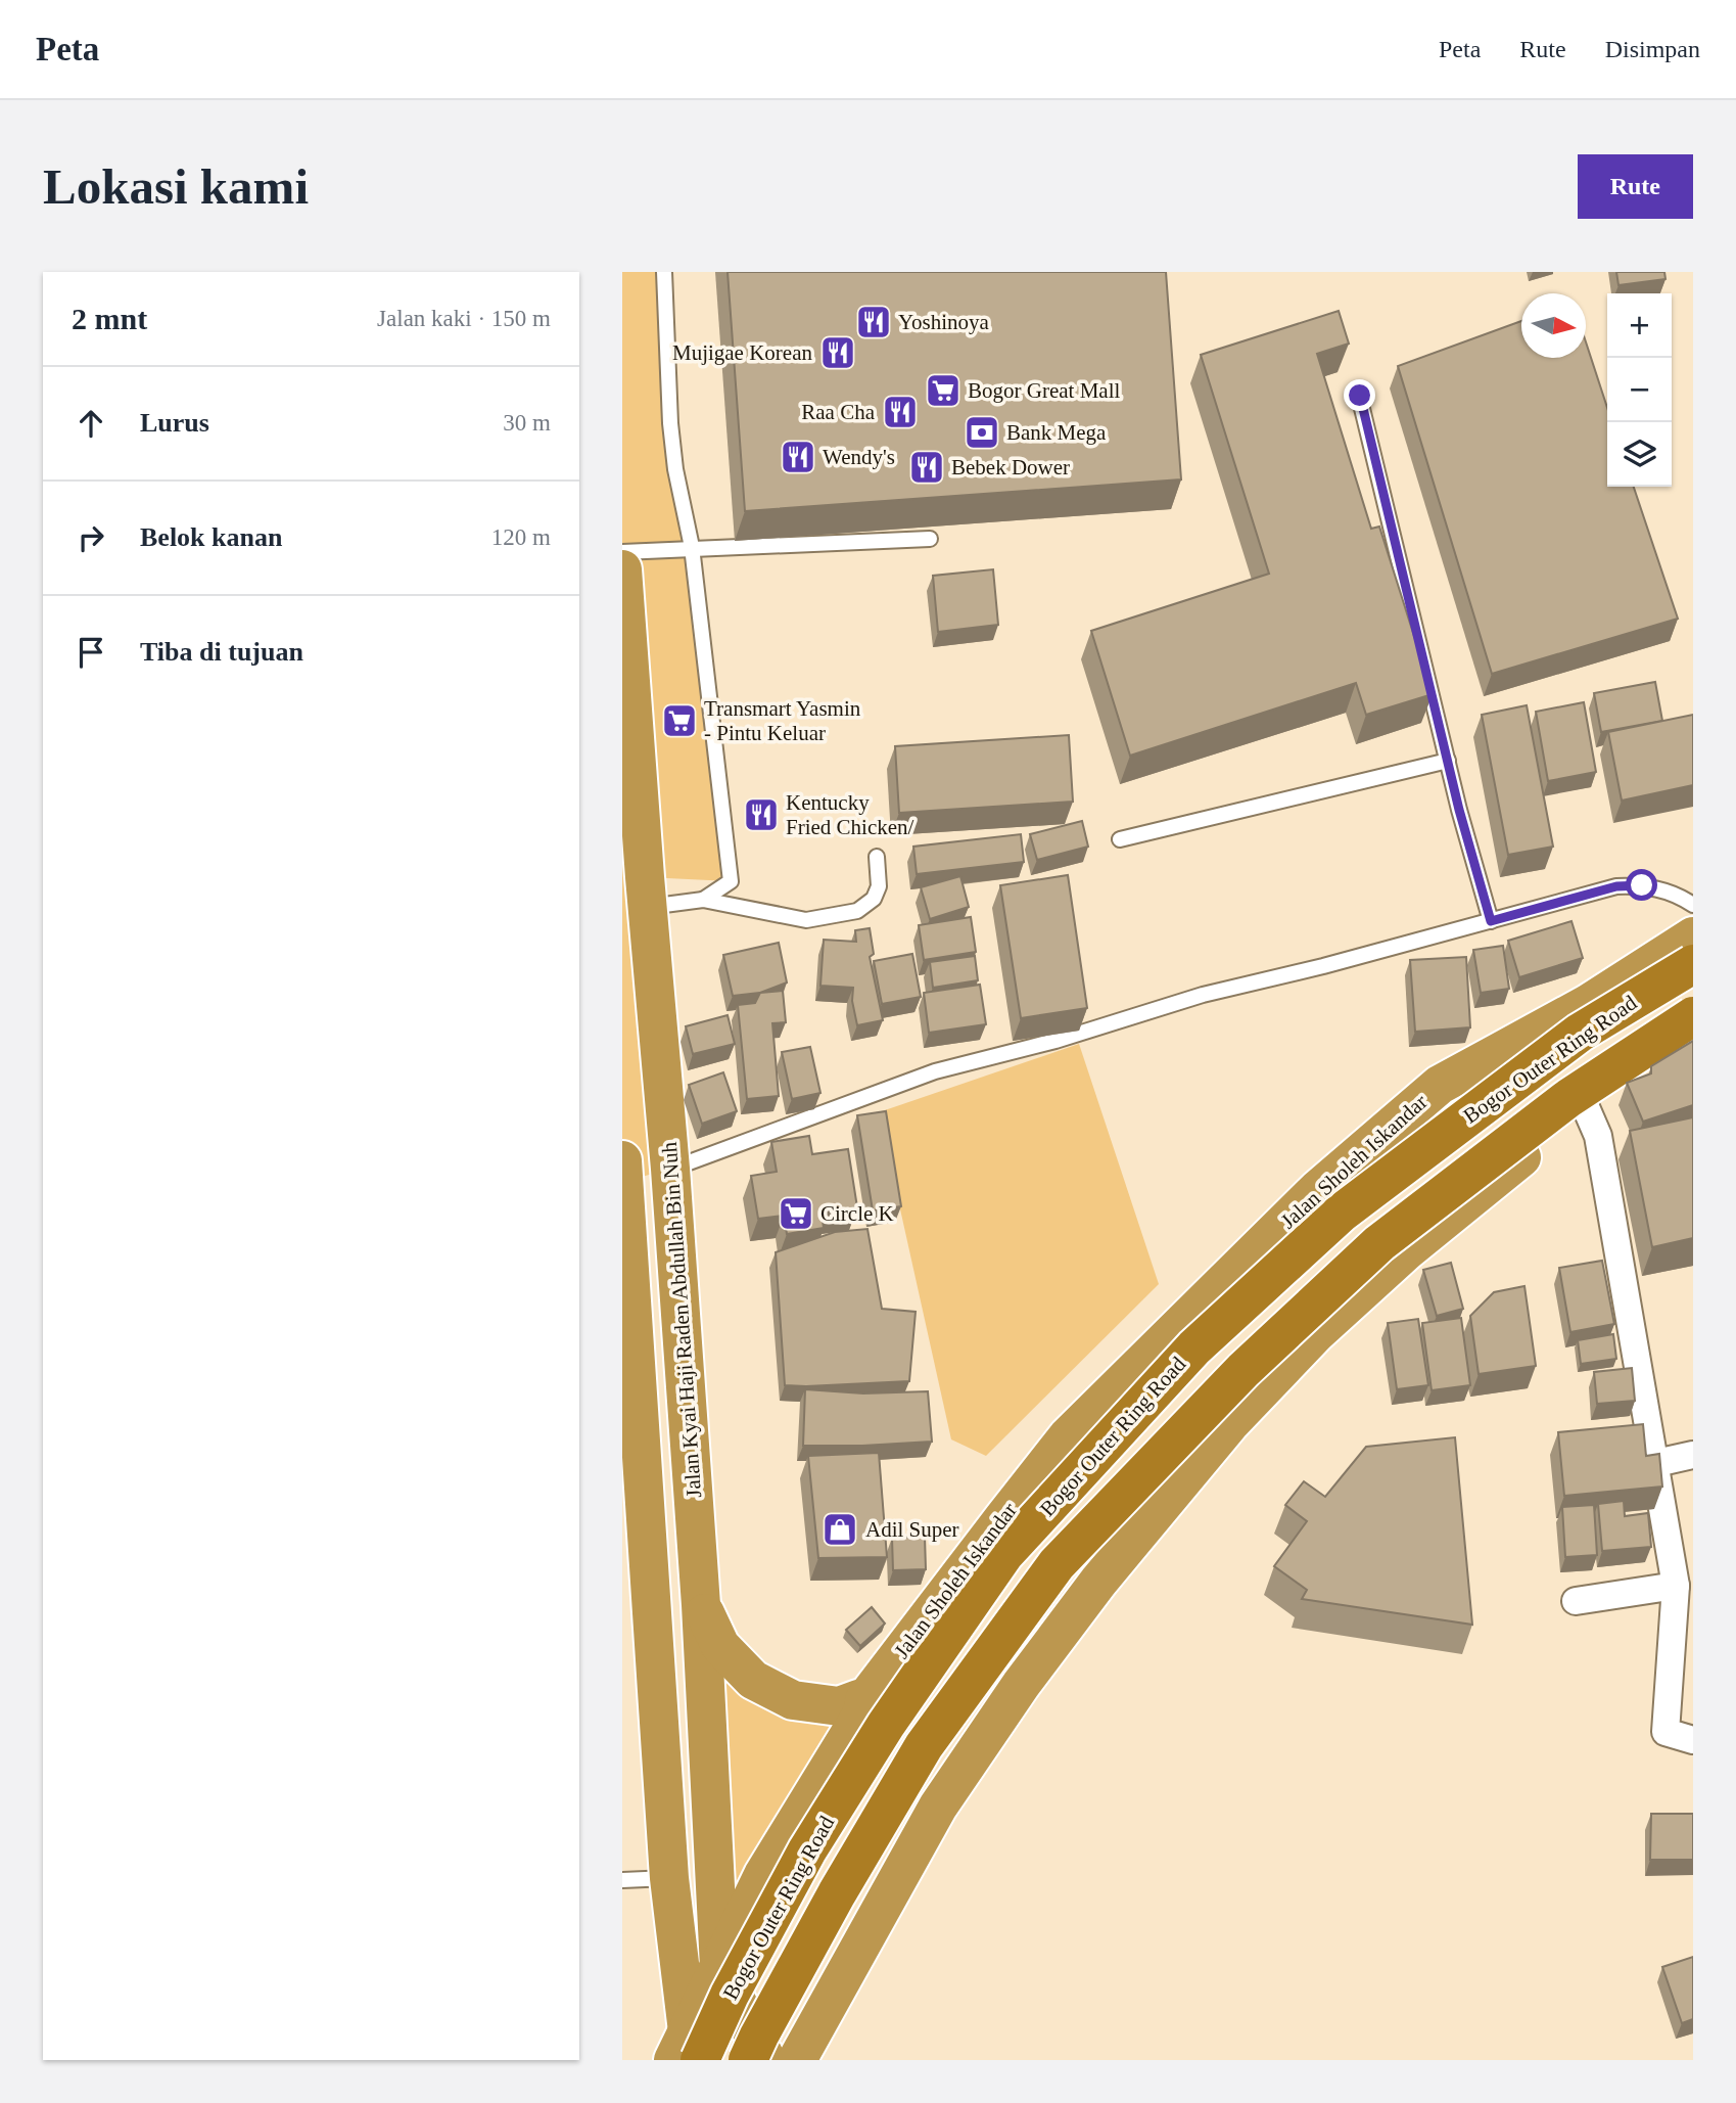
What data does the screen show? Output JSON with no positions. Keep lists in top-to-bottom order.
{
  "streets": {
    "highway": ["Bogor Outer Ring Road", "Jalan Sholeh Iskandar", "Jalan Kyai Haji Raden Abdullah Bin Nuh"]
  },
  "crossings": [
    ["Bogor Outer Ring Road", "Jalan Sholeh Iskandar"],
    ["Jalan Sholeh Iskandar", "Jalan Kyai Haji Raden Abdullah Bin Nuh"]
  ],
  "places": {
    "restaurant": [
      "Yoshinoya",
      "Mujigae Korean",
      "Raa Cha",
      "Wendy's",
      "Bebek Dower",
      "Kentucky Fried Chicken/"
    ],
    "supermarket": ["Bogor Great Mall", "Transmart Yasmin - Pintu Keluar", "Circle K"],
    "bank": ["Bank Mega"],
    "shop": ["Adil Super"]
  },
  "north": "right",
  "page": {
    "header": "Peta",
    "nav": ["Peta", "Rute", "Disimpan"],
    "buttons": "Rute",
    "title": "Lokasi kami",
    "heading": ["2 mnt", "Jalan kaki · 150 m"],
    "map_buttons": ["+", "−"],
    "list": [
      ["Lurus", "30 m"],
      ["Belok kanan", "120 m"],
      "Tiba di tujuan"
    ]
  }
}
